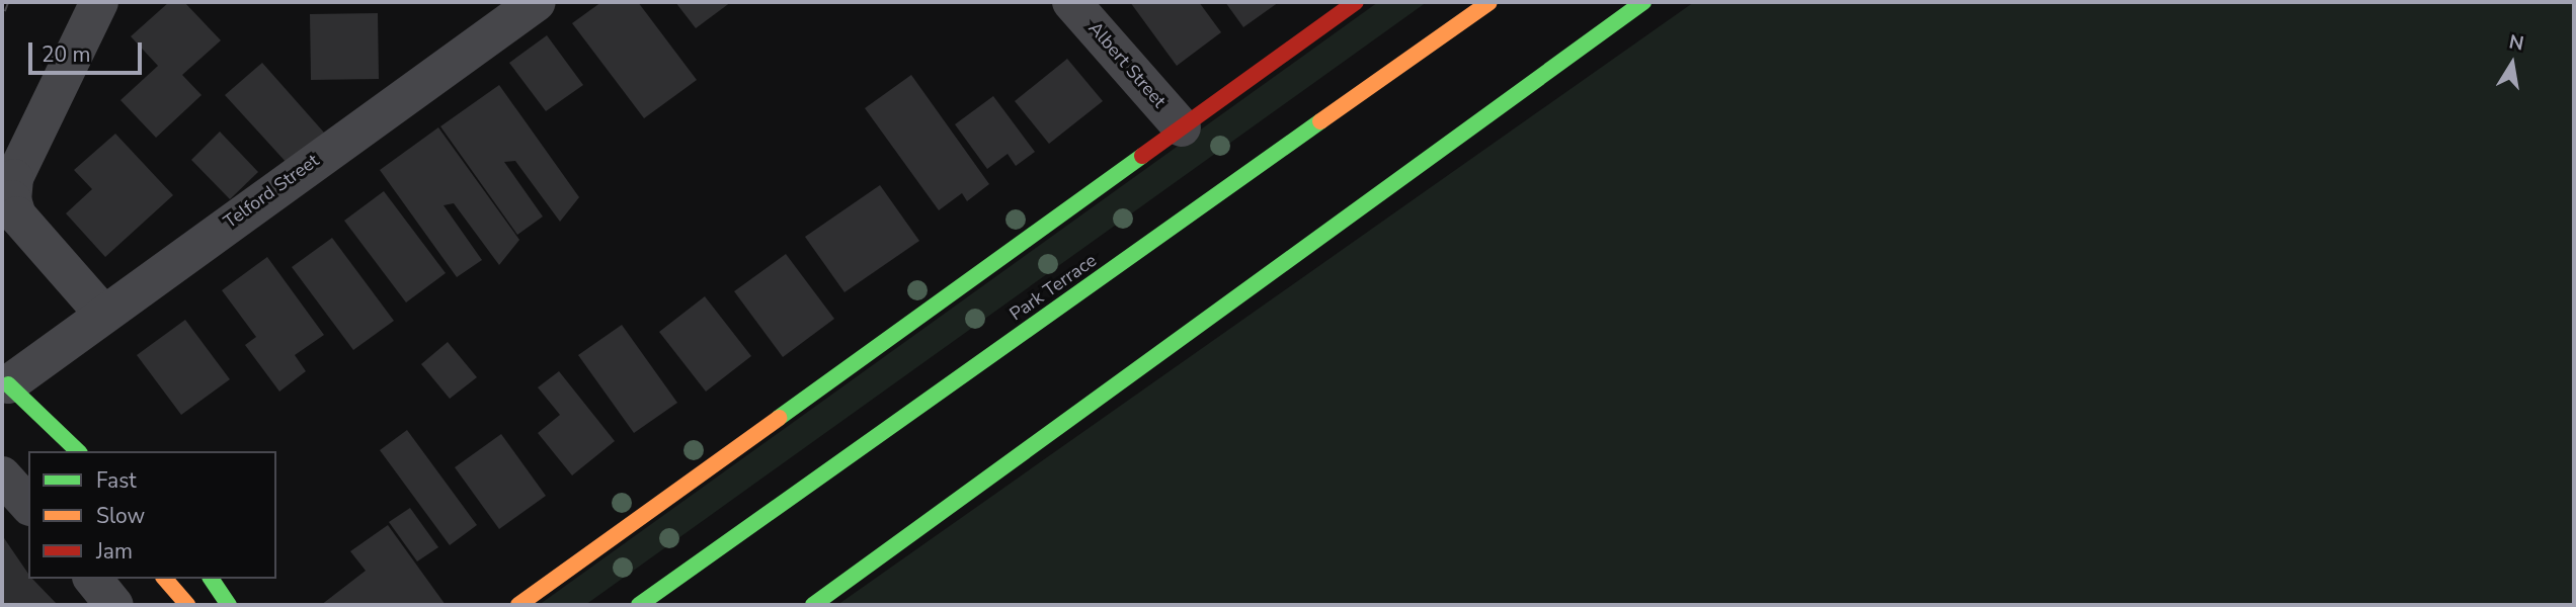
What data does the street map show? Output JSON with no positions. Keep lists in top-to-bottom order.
{
  "streets": {
    "main road": ["Park Terrace"],
    "street": ["Albert Street", "Telford Street"]
  },
  "legend": ["Fast", "Slow", "Jam"],
  "scale_bar": "20 m",
  "north": "top"
}
